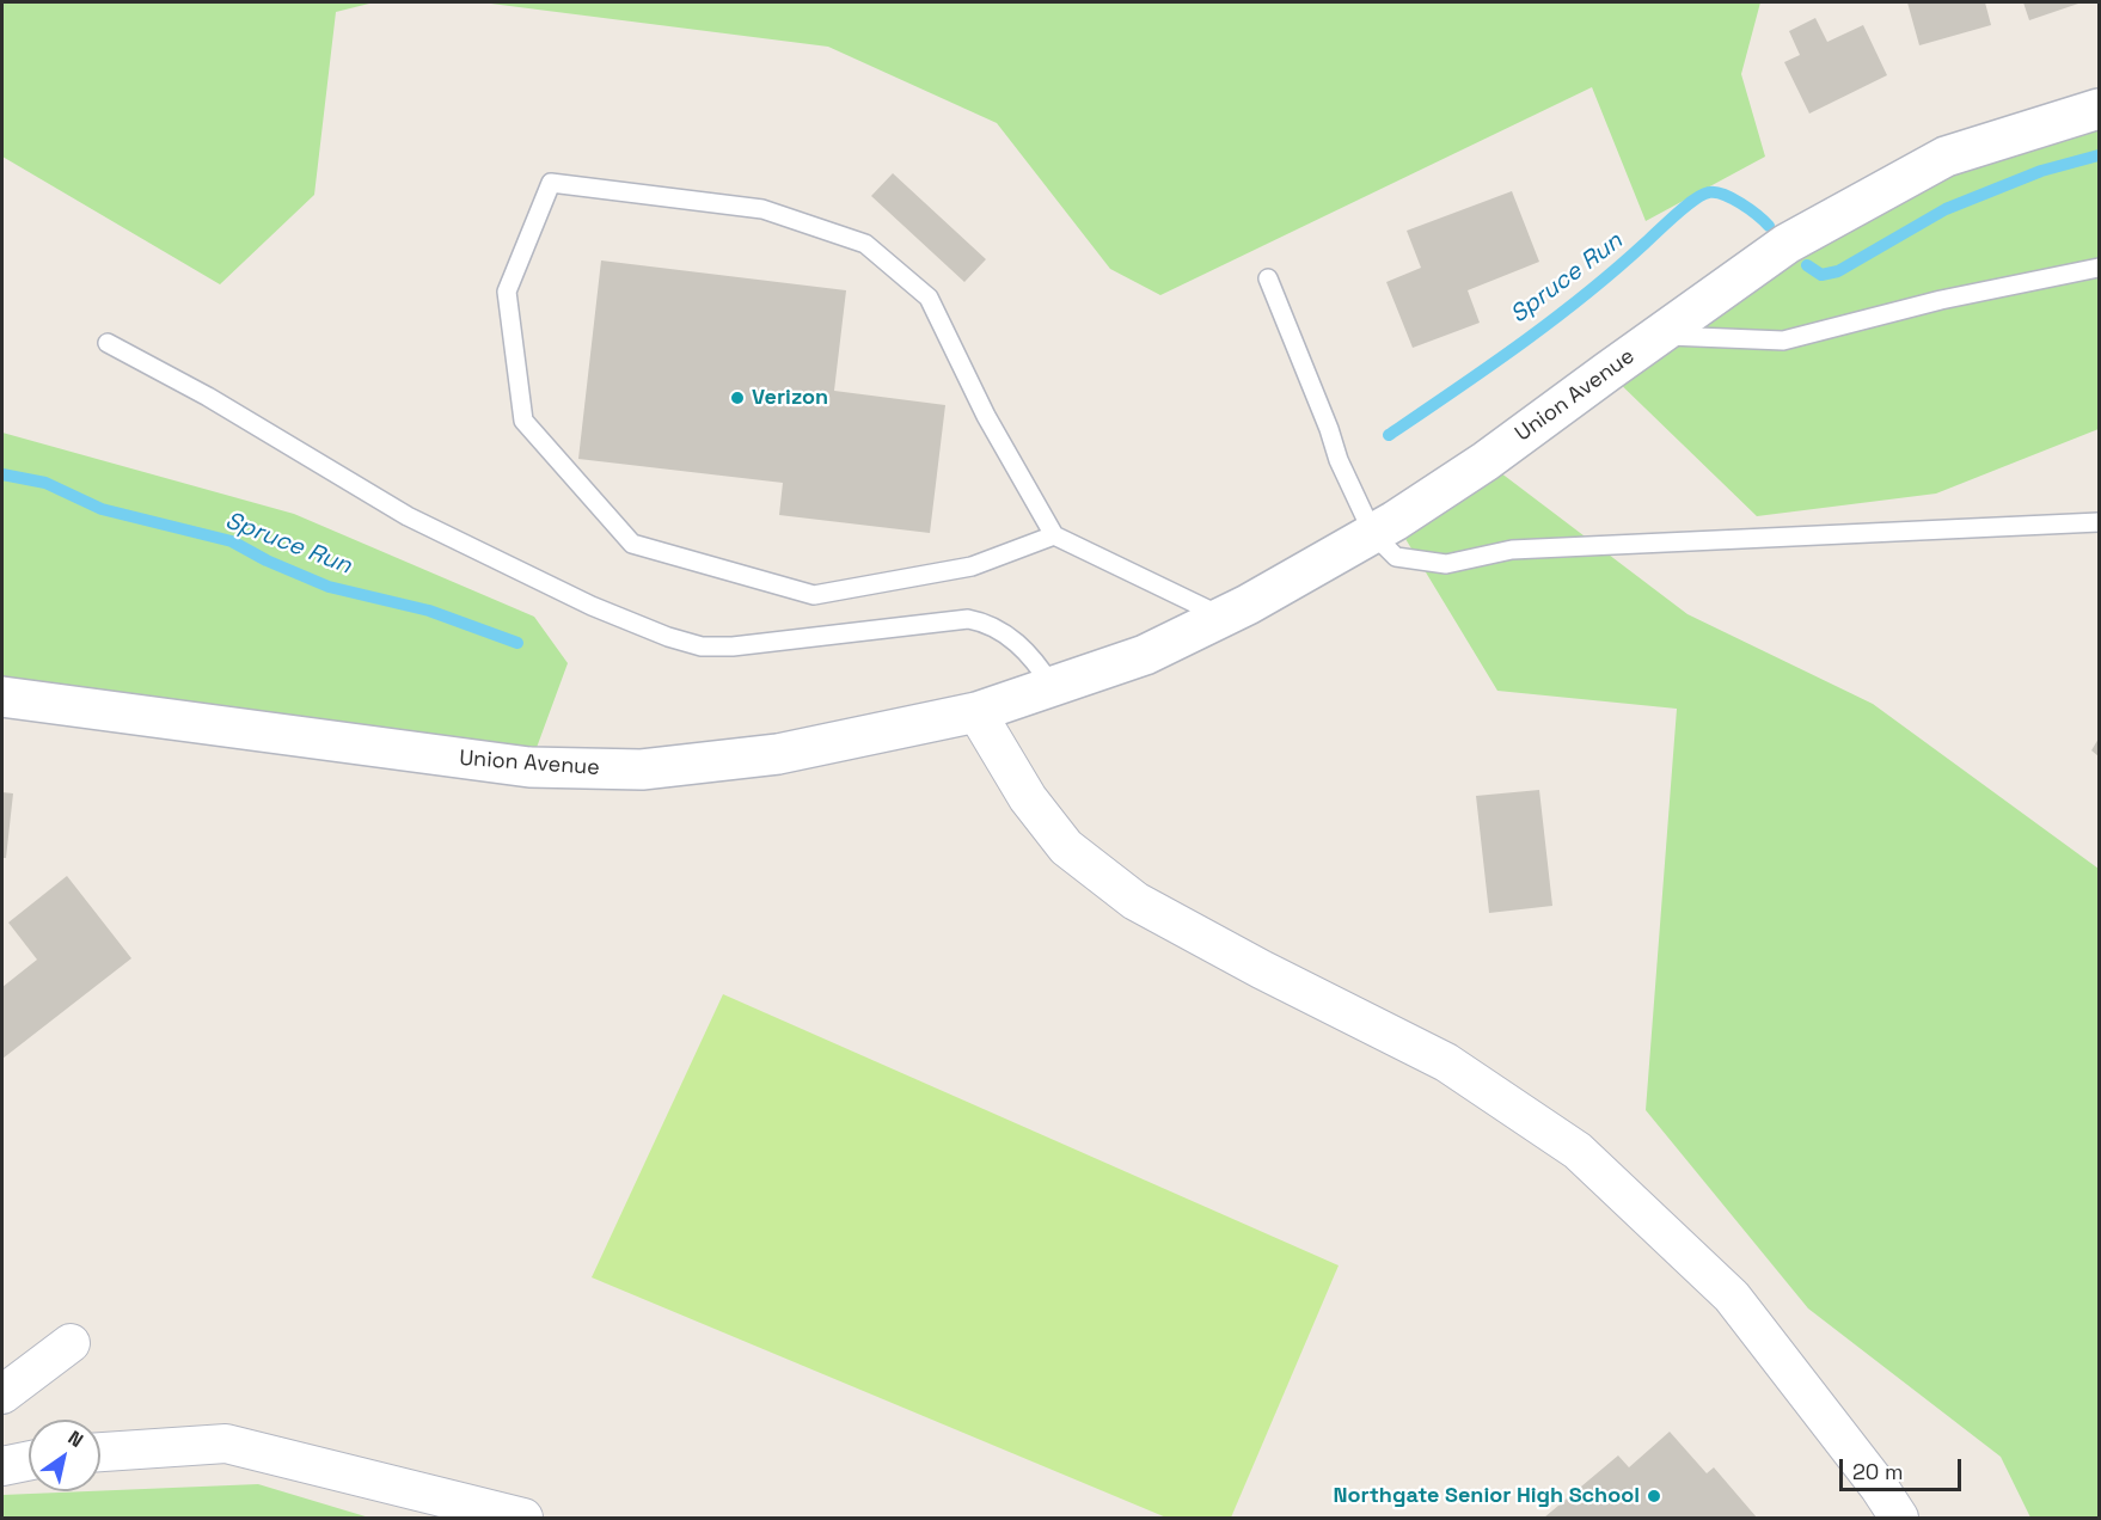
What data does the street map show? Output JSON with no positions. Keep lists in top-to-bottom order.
{
  "streets": {
    "street": ["Union Avenue"]
  },
  "water": ["Spruce Run"],
  "places": ["Verizon", "Northgate Senior High School"],
  "scale_bar": "20 m",
  "north": "top right"
}
